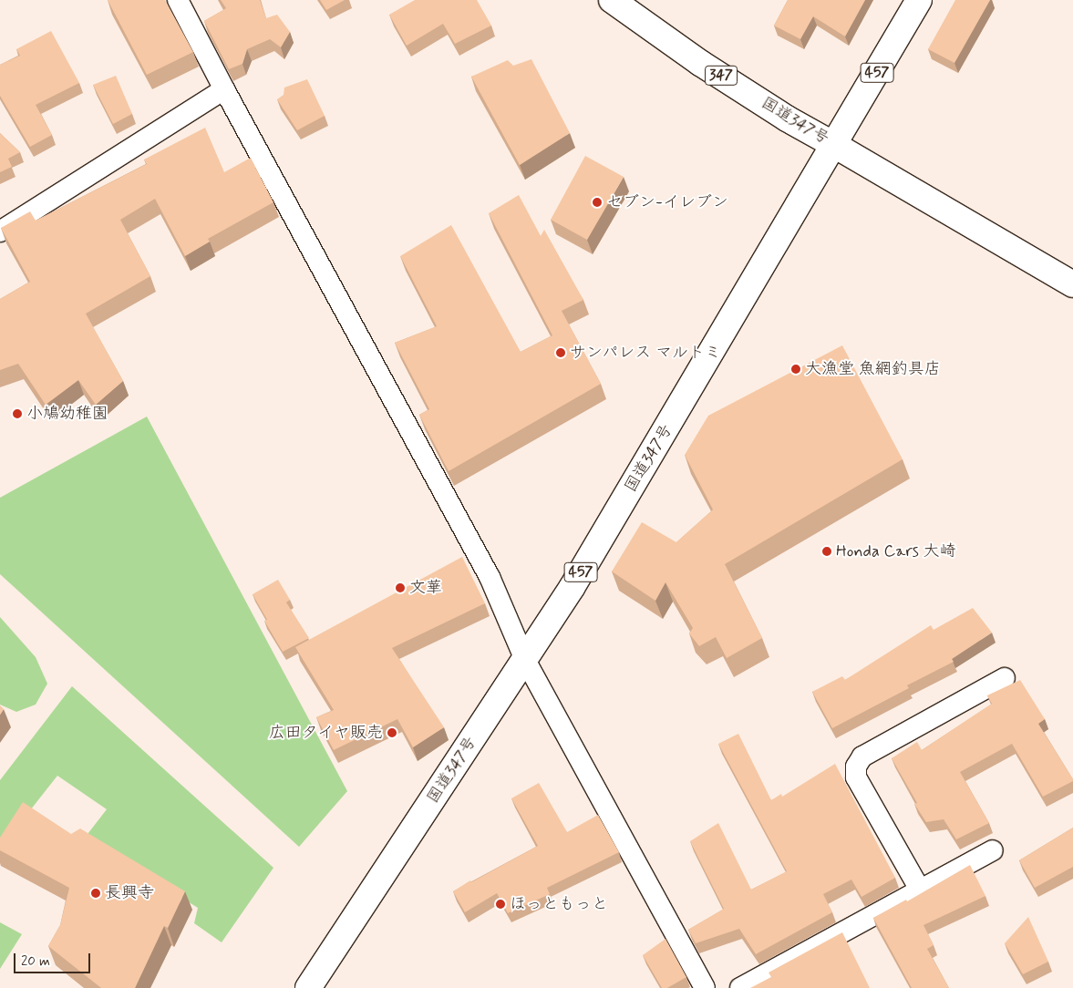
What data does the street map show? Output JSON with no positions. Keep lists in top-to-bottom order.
{
  "streets": {
    "main road": ["457", "347", "国道347号"]
  },
  "crossings": [
    ["457", "国道347号"]
  ],
  "places": [
    "セブン-イレブン",
    "サンパレス マルトミ",
    "大漁堂 魚網釣具店",
    "小鳩幼稚園",
    "Honda Cars 大崎",
    "文華",
    "広田タイヤ販売",
    "長興寺",
    "ほっともっと"
  ],
  "scale_bar": "20 m"
}
